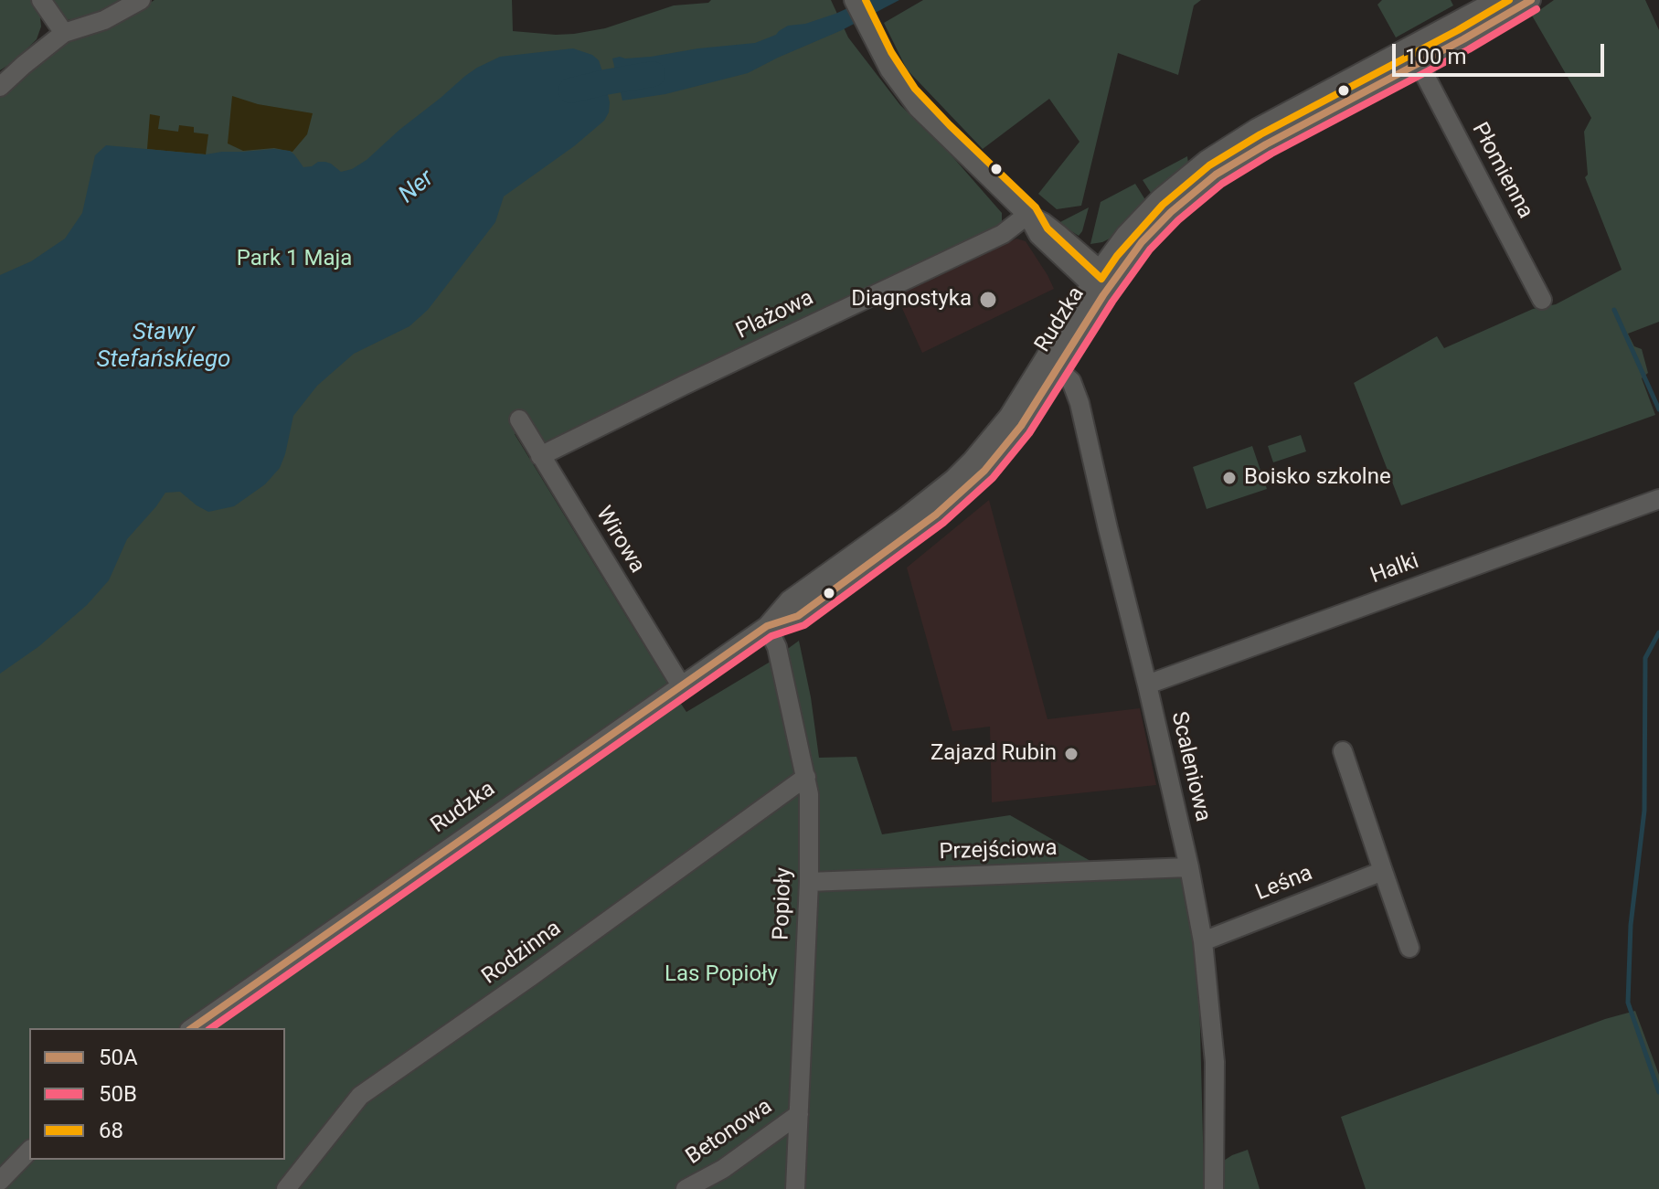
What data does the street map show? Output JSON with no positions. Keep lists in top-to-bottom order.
{
  "streets": {
    "street": [
      "Płomienna",
      "Plażowa",
      "Rudzka",
      "Wirowa",
      "Halki",
      "Scaleniowa",
      "Przejściowa",
      "Leśna",
      "Popioły",
      "Rodzinna",
      "Betonowa"
    ]
  },
  "crossings": [
    ["Płomienna", "Rudzka"],
    ["Plażowa", "Wirowa"],
    ["Rudzka", "Wirowa"],
    ["Rudzka", "Scaleniowa"],
    ["Rudzka", "Popioły"],
    ["Halki", "Scaleniowa"],
    ["Scaleniowa", "Przejściowa"],
    ["Scaleniowa", "Leśna"],
    ["Przejściowa", "Popioły"],
    ["Popioły", "Rodzinna"],
    ["Popioły", "Betonowa"]
  ],
  "water": ["Ner", "Stawy Stefańskiego"],
  "parks": ["Park 1 Maja", "Las Popioły"],
  "places": ["Diagnostyka", "Boisko szkolne", "Zajazd Rubin"],
  "lines": ["transit line 50A", "transit line 68", "transit line 50B"],
  "legend": ["50A", "50B", "68"],
  "scale_bar": "100 m"
}
